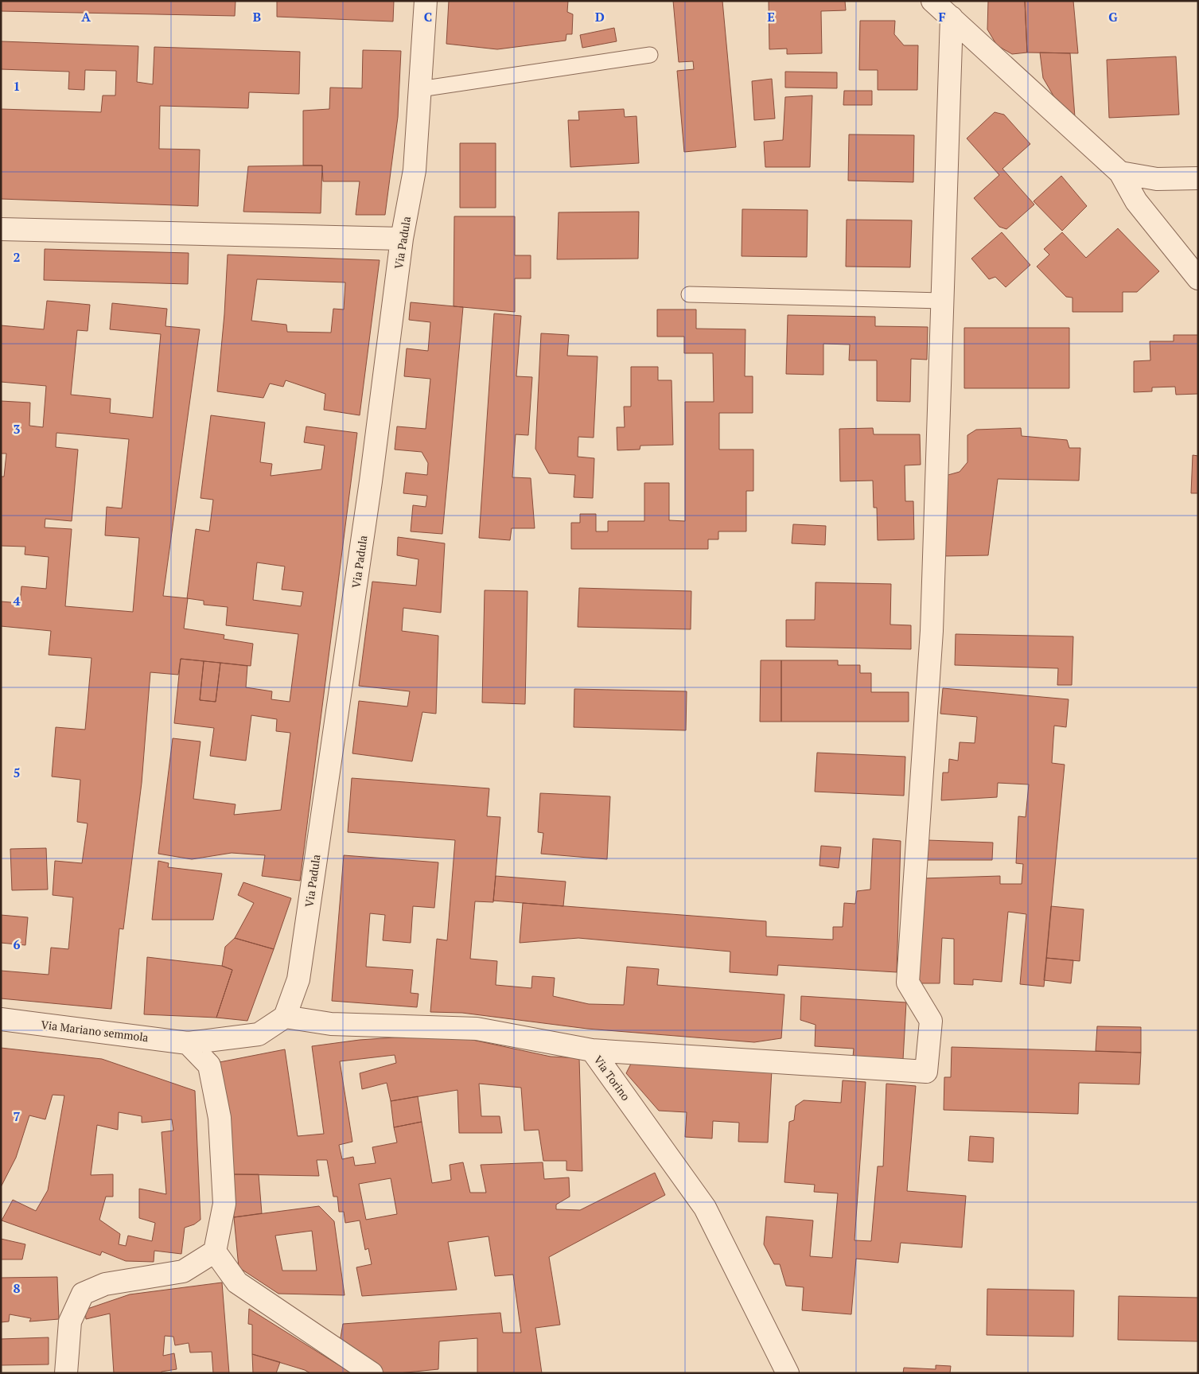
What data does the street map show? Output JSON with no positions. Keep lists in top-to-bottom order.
{
  "streets": {
    "street": ["Via Padula", "Via Mariano semmola", "Via Torino"]
  },
  "crossings": [
    ["Via Padula", "Via Torino"]
  ],
  "grid": {
    "columns": [
      "A",
      "B",
      "C",
      "D",
      "E",
      "F",
      "G"
    ],
    "rows": [
      "1",
      "2",
      "3",
      "4",
      "5",
      "6",
      "7",
      "8"
    ]
  }
}
